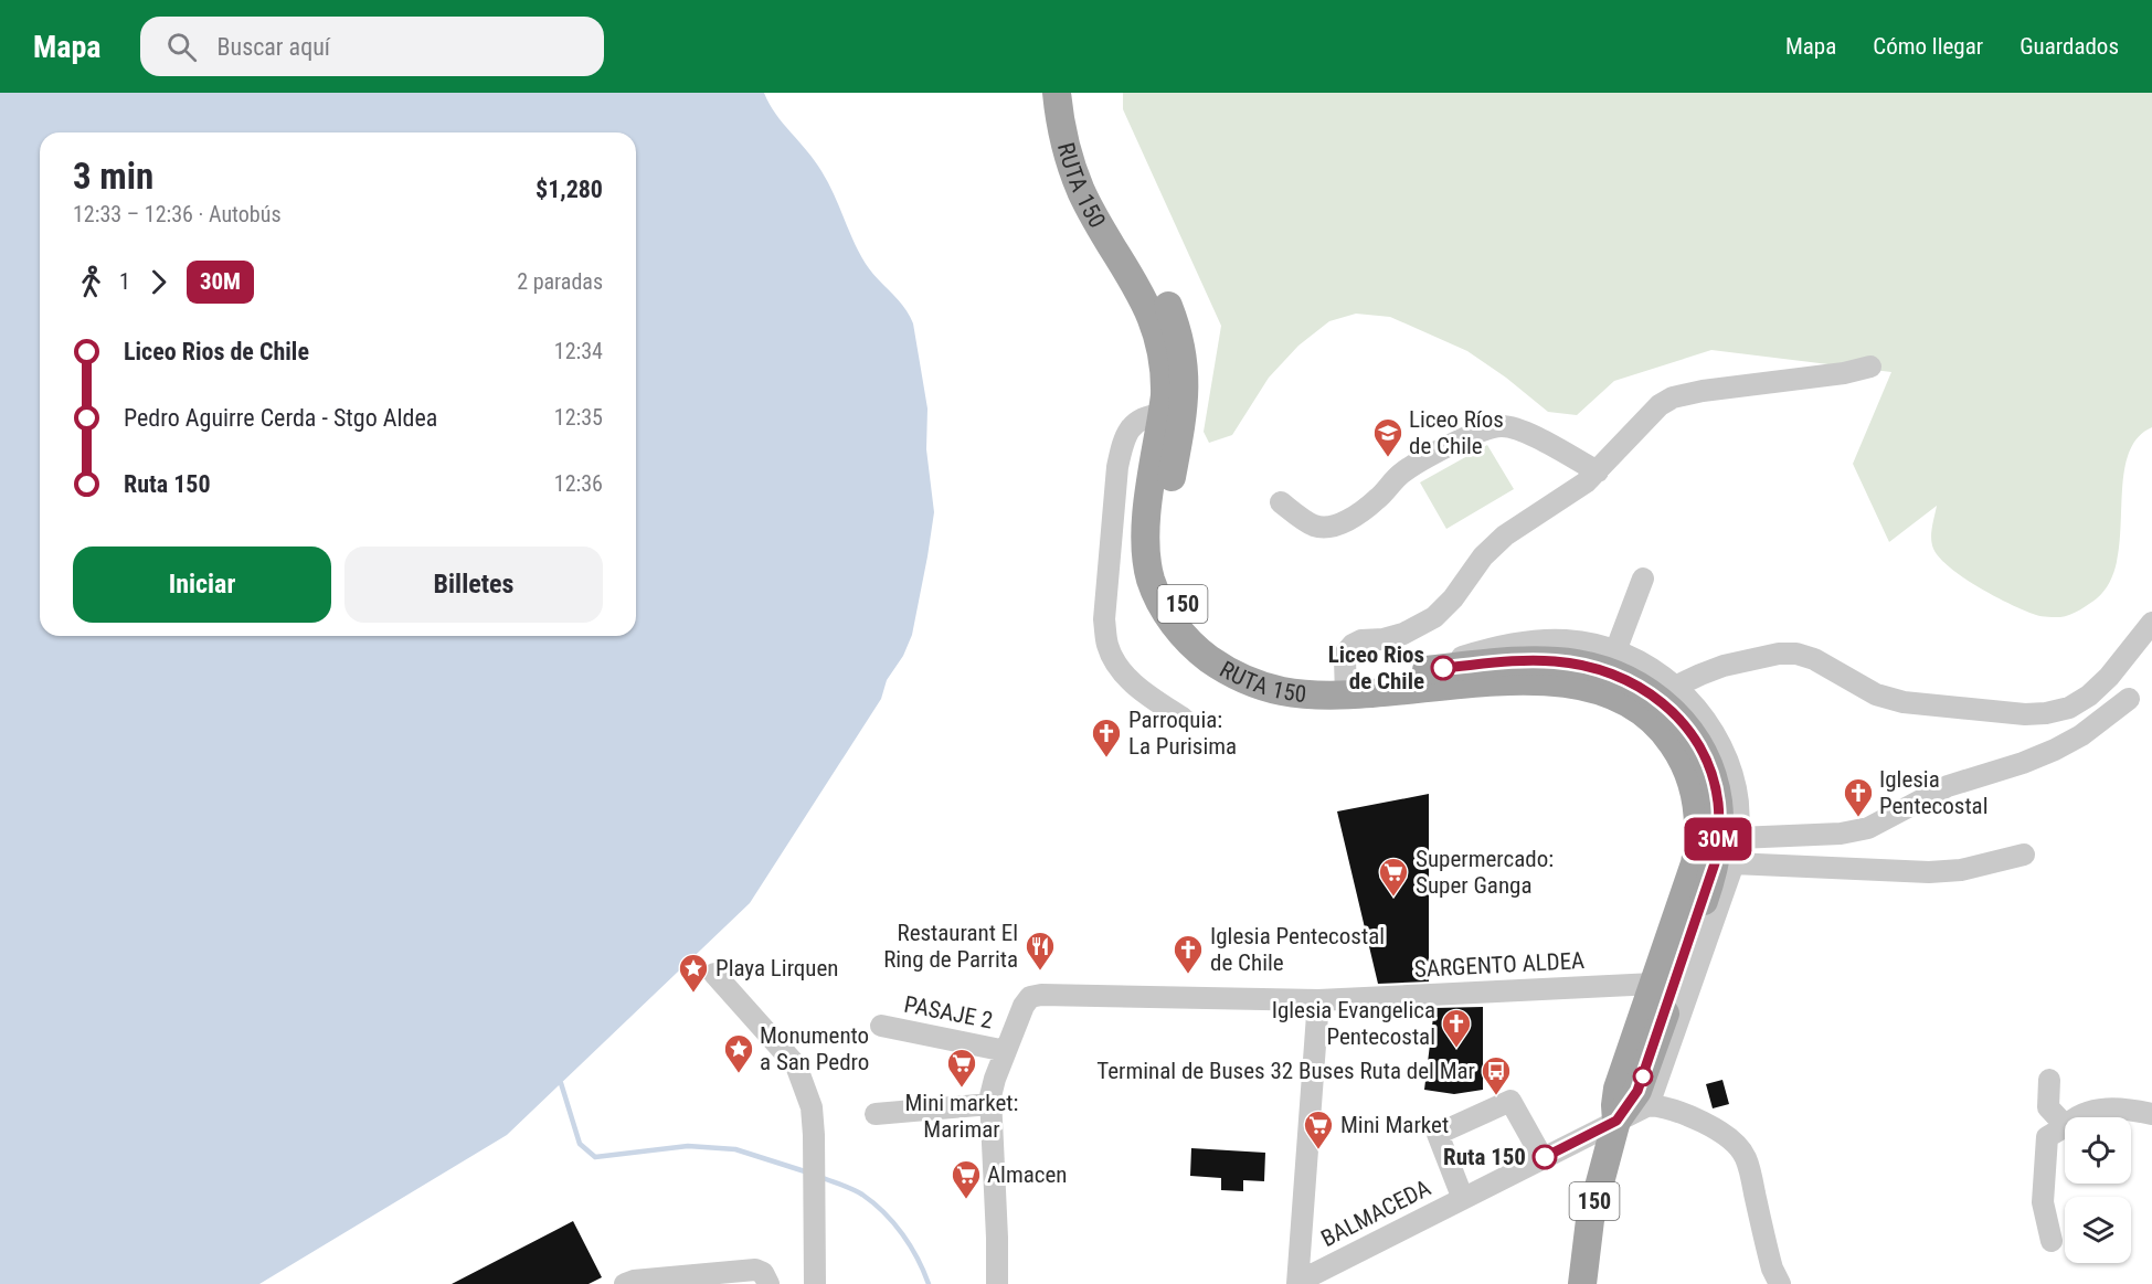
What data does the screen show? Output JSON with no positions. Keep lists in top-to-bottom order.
{
  "streets": {
    "main road": ["RUTA 150", "150"],
    "street": ["SARGENTO ALDEA", "PASAJE 2", "BALMACEDA"]
  },
  "crossings": [
    ["RUTA 150", "150"],
    ["RUTA 150", "SARGENTO ALDEA"],
    ["RUTA 150", "BALMACEDA"],
    ["150", "BALMACEDA"],
    ["SARGENTO ALDEA", "PASAJE 2"]
  ],
  "places": {
    "school or university": ["Liceo Ríos de Chile"],
    "other": ["Liceo Rios de Chile", "Ruta 150"],
    "church": [
      "Parroquia: La Purisima",
      "Iglesia Pentecostal",
      "Iglesia Pentecostal de Chile",
      "Iglesia Evangelica Pentecostal"
    ],
    "supermarket": [
      "Supermercado: Super Ganga",
      "Mini market: Marimar",
      "Mini Market",
      "Almacen"
    ],
    "restaurant": ["Restaurant El Ring de Parrita"],
    "place": ["Playa Lirquen", "Monumento a San Pedro"],
    "bus stop": ["Terminal de Buses 32 Buses Ruta del Mar"]
  },
  "lines": ["bus line 30M"],
  "page": {
    "header": "Mapa",
    "search": "Buscar aquí",
    "nav": ["Mapa", "Cómo llegar", "Guardados"],
    "on_map": "30M",
    "heading": ["3 min", "12:33 – 12:36 · Autobús", "$1,280"],
    "legs": ["1", "30M", "2 paradas"],
    "list": [
      {
        "name": "Liceo Rios de Chile",
        "value": "12:34"
      },
      {
        "name": "Pedro Aguirre Cerda - Stgo Aldea",
        "value": "12:35"
      },
      {
        "name": "Ruta 150",
        "value": "12:36"
      }
    ],
    "buttons": ["Iniciar", "Billetes"]
  }
}
